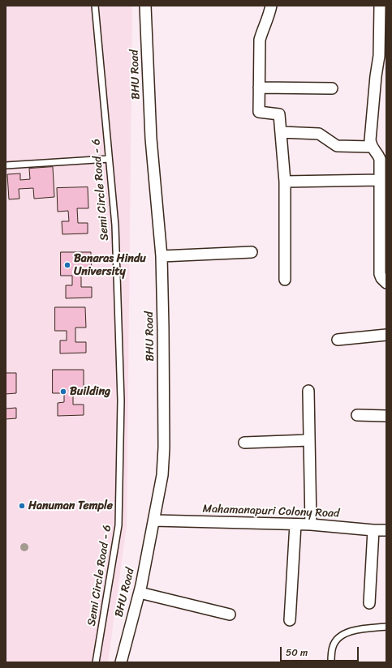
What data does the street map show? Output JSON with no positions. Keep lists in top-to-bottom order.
{
  "streets": {
    "street": ["BHU Road", "Mahamanapuri Colony Road"],
    "lane": ["Semi Circle Road - 6"]
  },
  "crossings": [
    ["BHU Road", "Mahamanapuri Colony Road"]
  ],
  "places": ["Banaras Hindu University", "Building", "Hanuman Temple"],
  "scale_bar": "50 m"
}
